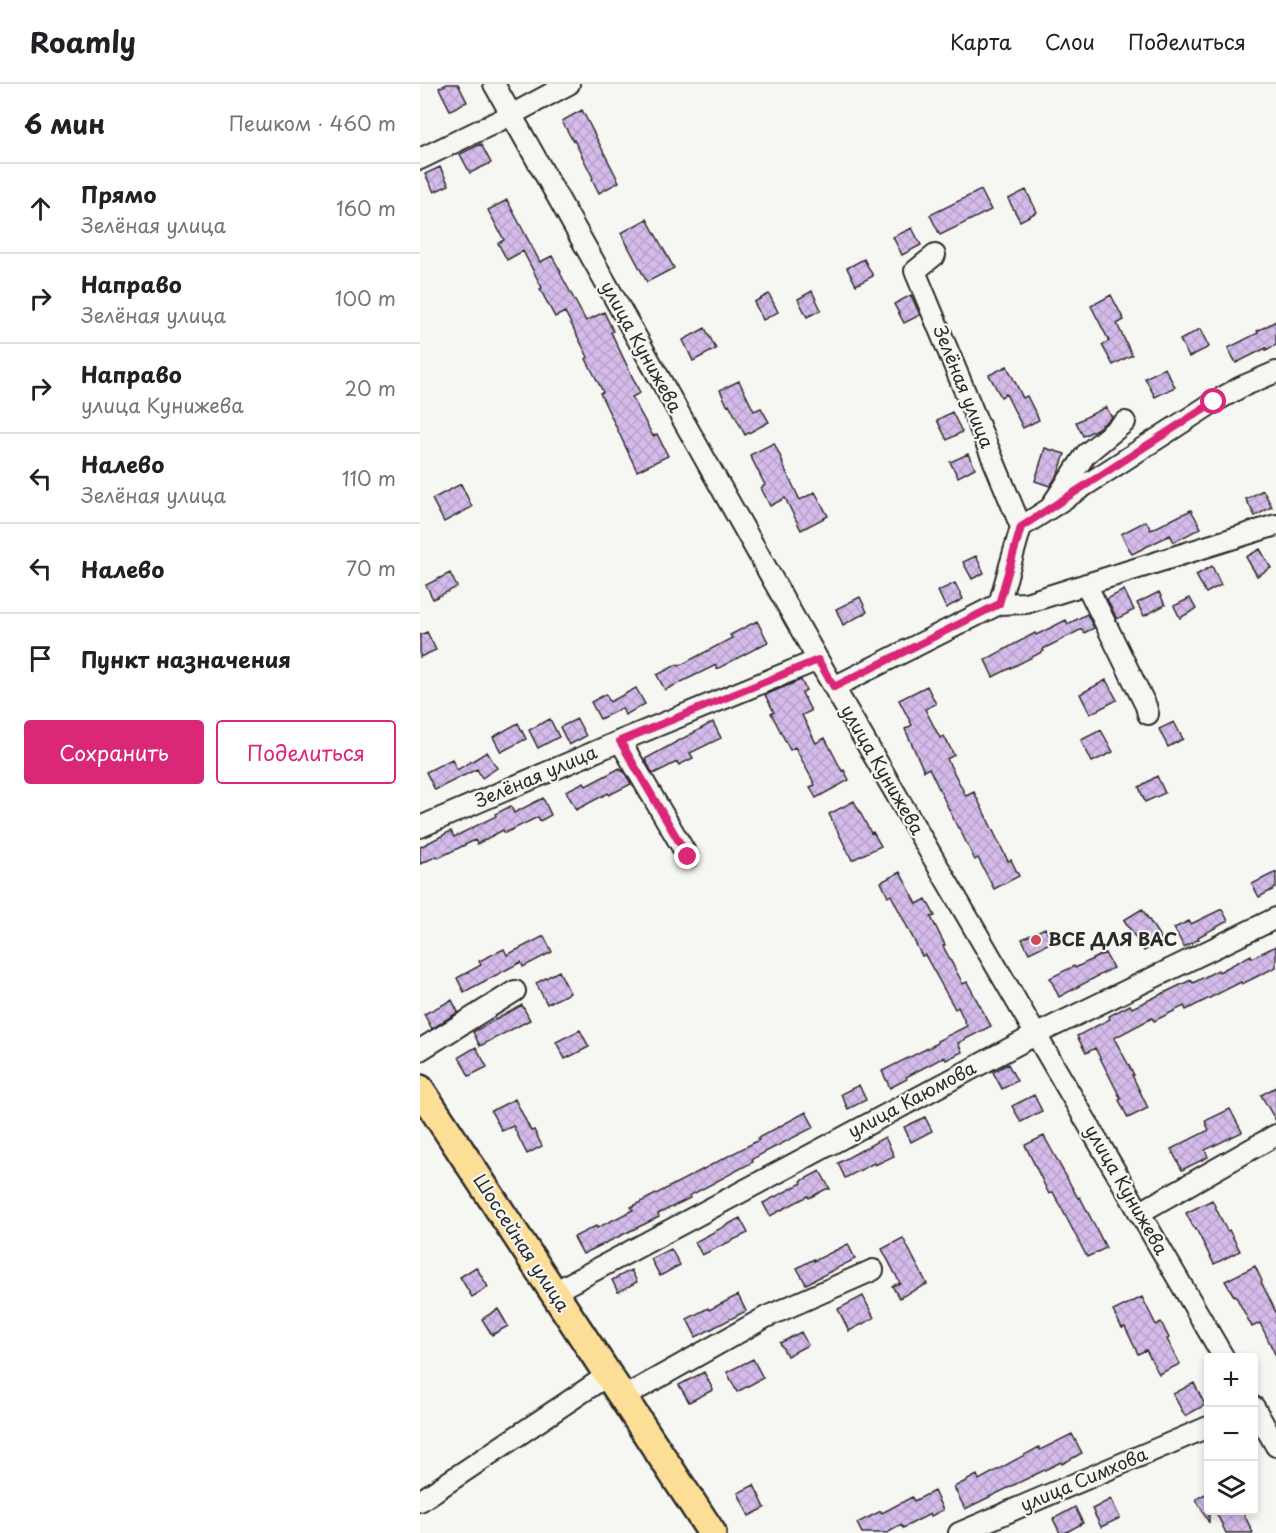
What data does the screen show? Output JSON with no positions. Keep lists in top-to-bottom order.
{
  "streets": {
    "highway": ["Шоссейная улица"],
    "street": [
      "улица Кунижева",
      "Зелёная улица",
      "улица Каюмова",
      "улица Симхова"
    ]
  },
  "crossings": [
    ["улица Кунижева", "Зелёная улица"],
    ["улица Кунижева", "улица Каюмова"],
    ["улица Каюмова", "Шоссейная улица"]
  ],
  "places": ["ВСЕ ДЛЯ ВАС"],
  "page": {
    "header": "Roamly",
    "nav": ["Карта", "Слои", "Поделиться"],
    "heading": ["6 мин", "Пешком · 460 m"],
    "list": [
      ["Прямо", "Зелёная улица", "160 m"],
      ["Направо", "Зелёная улица", "100 m"],
      ["Направо", "улица Кунижева", "20 m"],
      ["Налево", "Зелёная улица", "110 m"],
      ["Налево", "70 m"],
      "Пункт назначения"
    ],
    "buttons": ["Сохранить", "Поделиться"],
    "map_buttons": ["+", "−"]
  }
}
